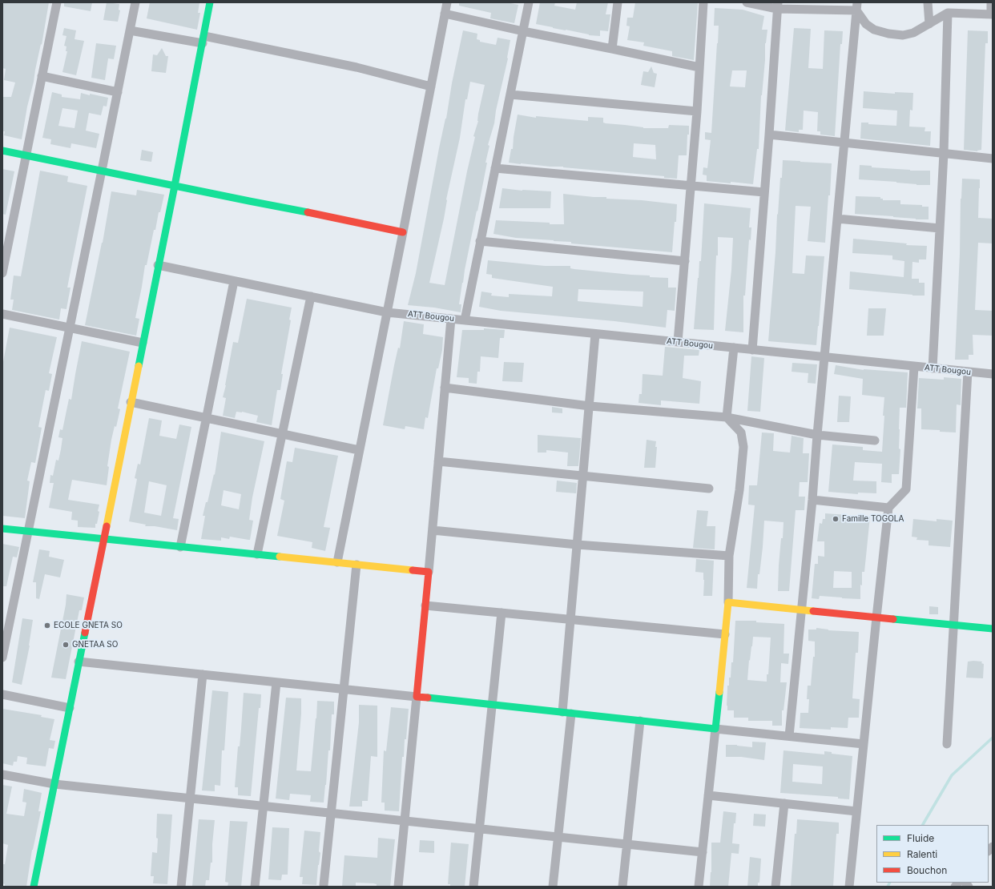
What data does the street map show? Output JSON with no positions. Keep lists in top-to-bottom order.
{
  "streets": {
    "street": ["ATT Bougou"]
  },
  "places": ["Famille TOGOLA", "ECOLE GNETA SO", "GNETAA SO"],
  "legend": ["Fluide", "Ralenti", "Bouchon"]
}
